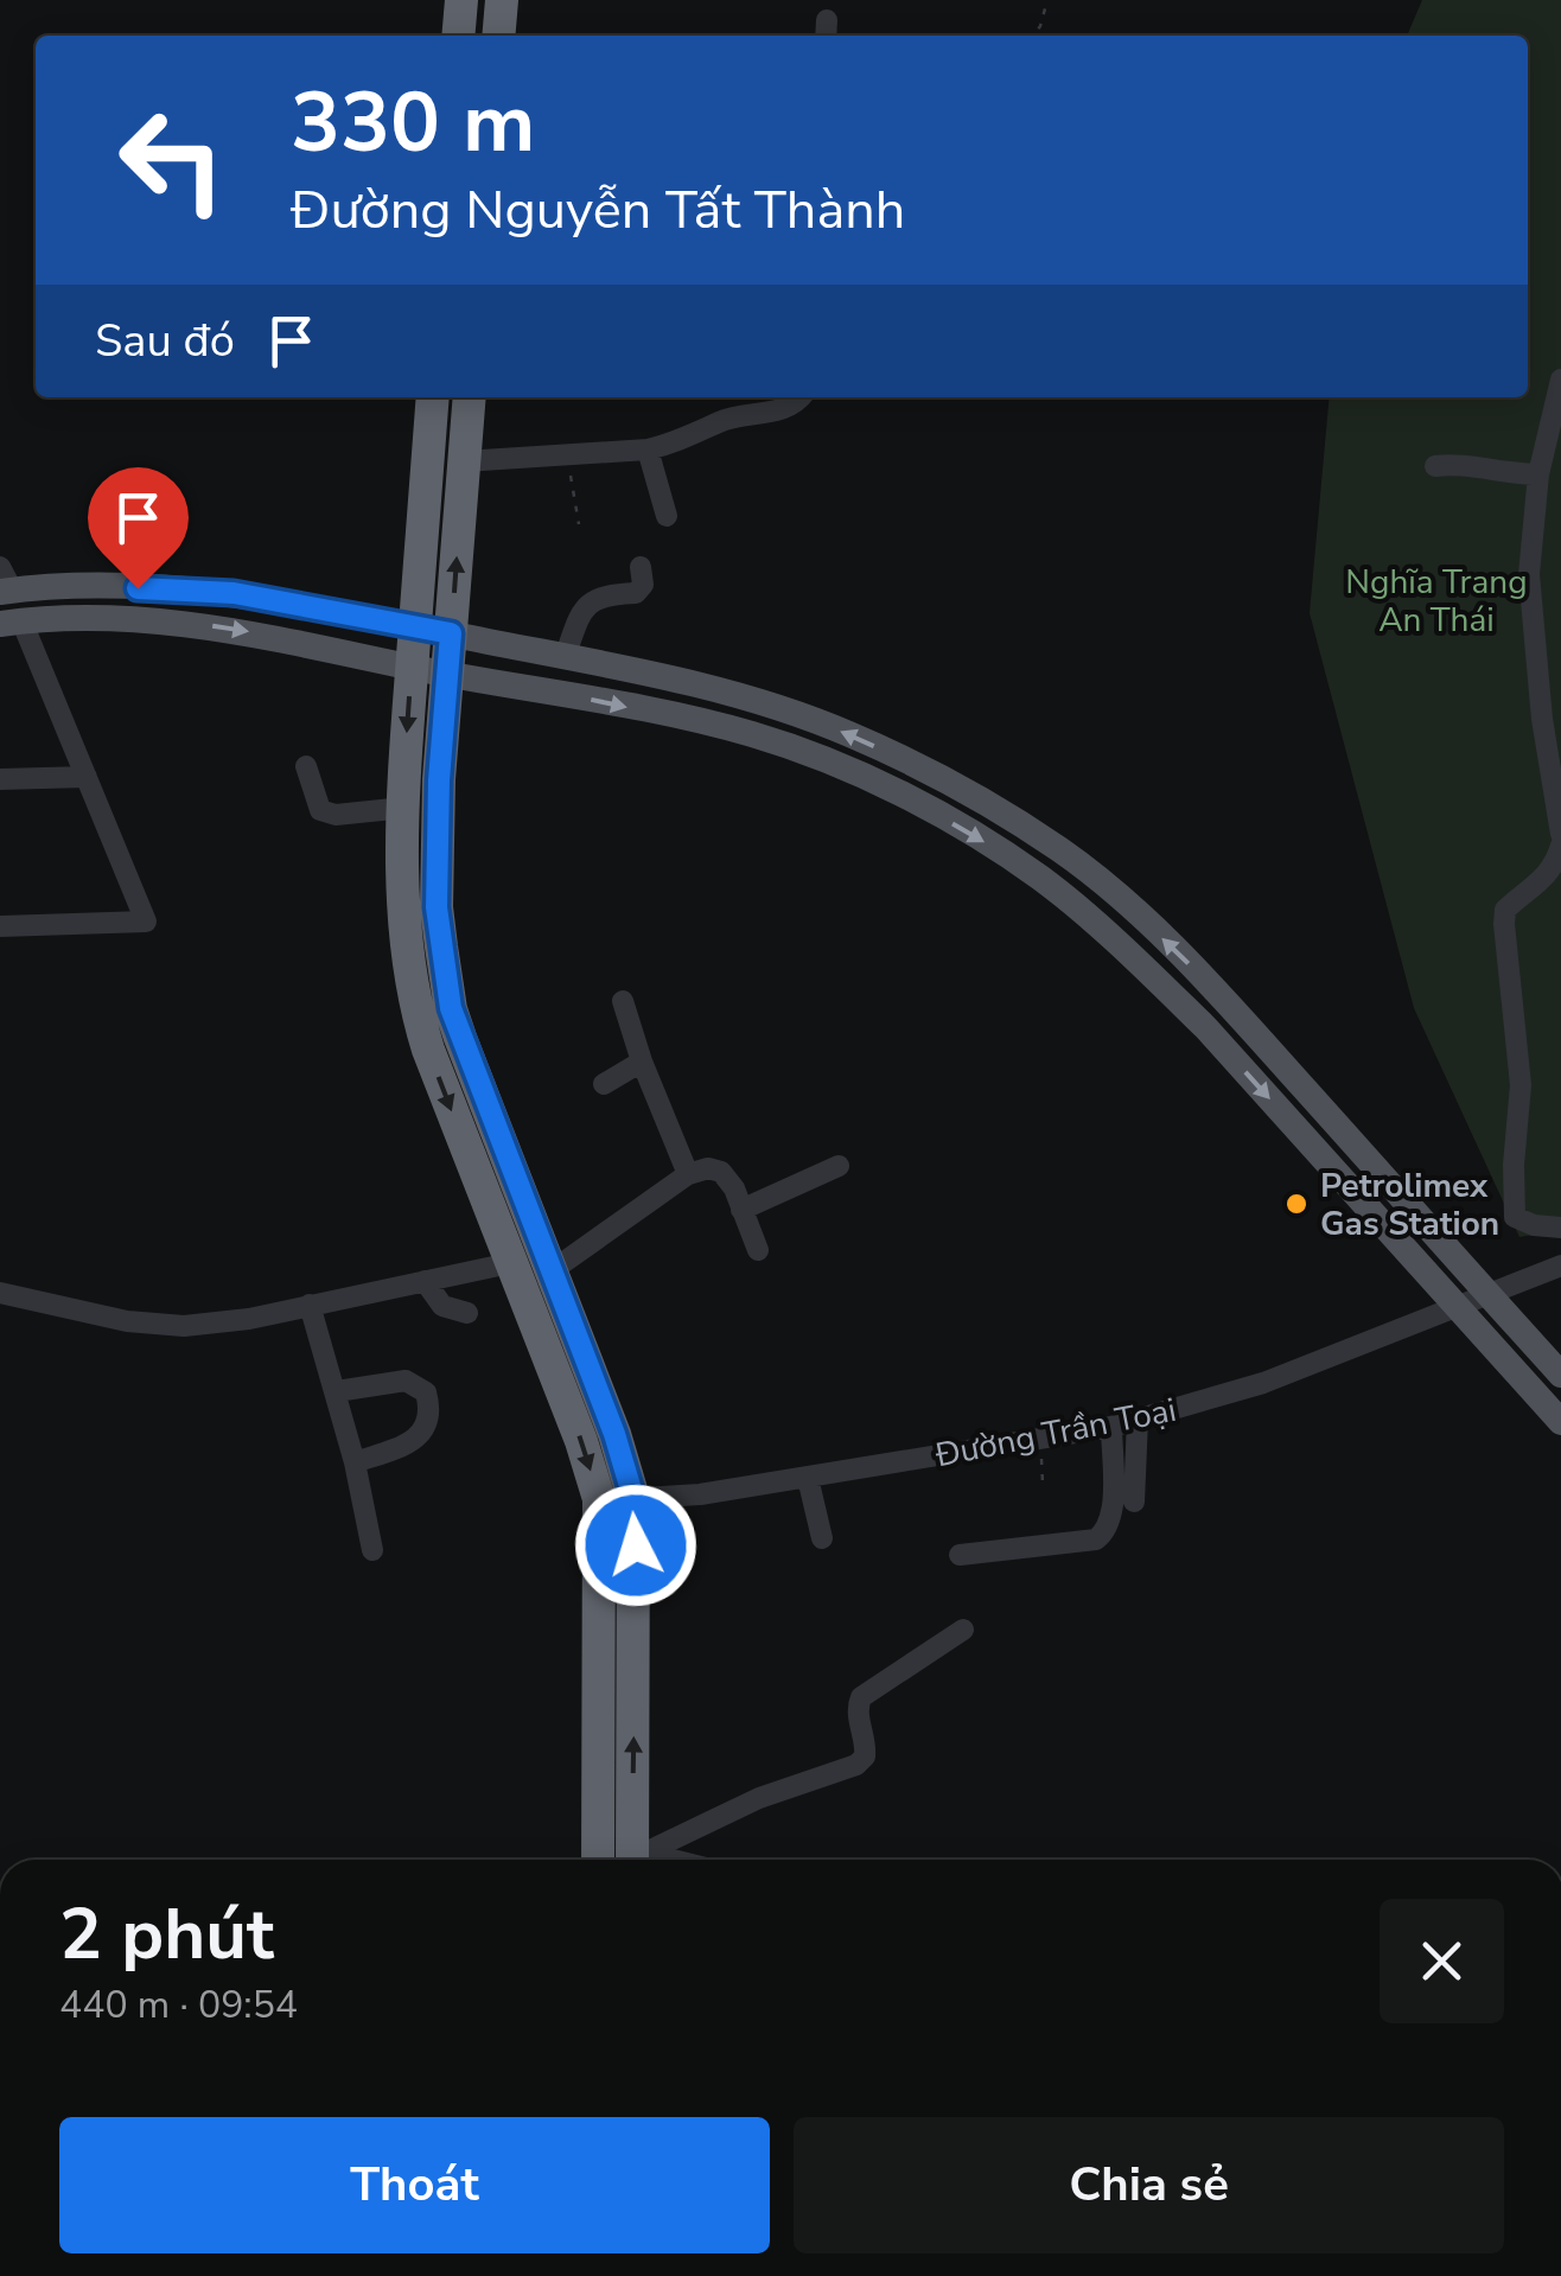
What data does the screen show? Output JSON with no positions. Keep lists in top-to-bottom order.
{
  "streets": {
    "street": ["Đường Trần Toại"]
  },
  "parks": ["Nghĩa Trang An Thái"],
  "places": ["Petrolimex Gas Station"],
  "page": {
    "turn": ["330 m", "Đường Nguyễn Tất Thành"],
    "then": "Sau đó",
    "heading": ["2 phút", "440 m · 09:54"],
    "buttons": ["Thoát", "Chia sẻ"]
  }
}
